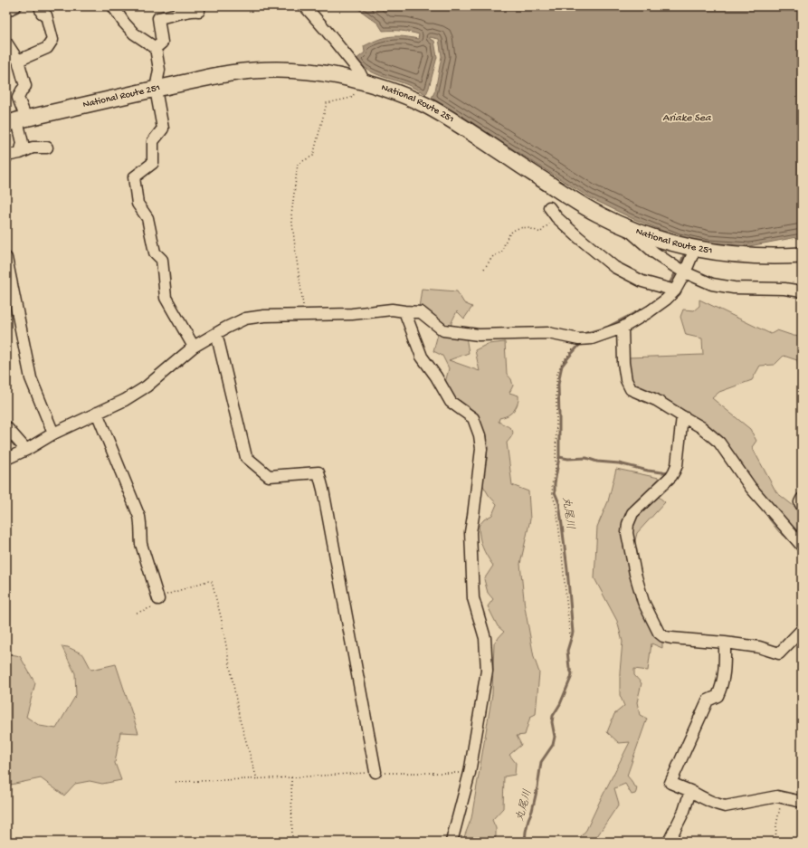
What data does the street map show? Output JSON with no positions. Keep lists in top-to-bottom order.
{
  "streets": {
    "highway": ["National Route 251"]
  },
  "water": ["Ariake Sea", "丸尾川"]
}
